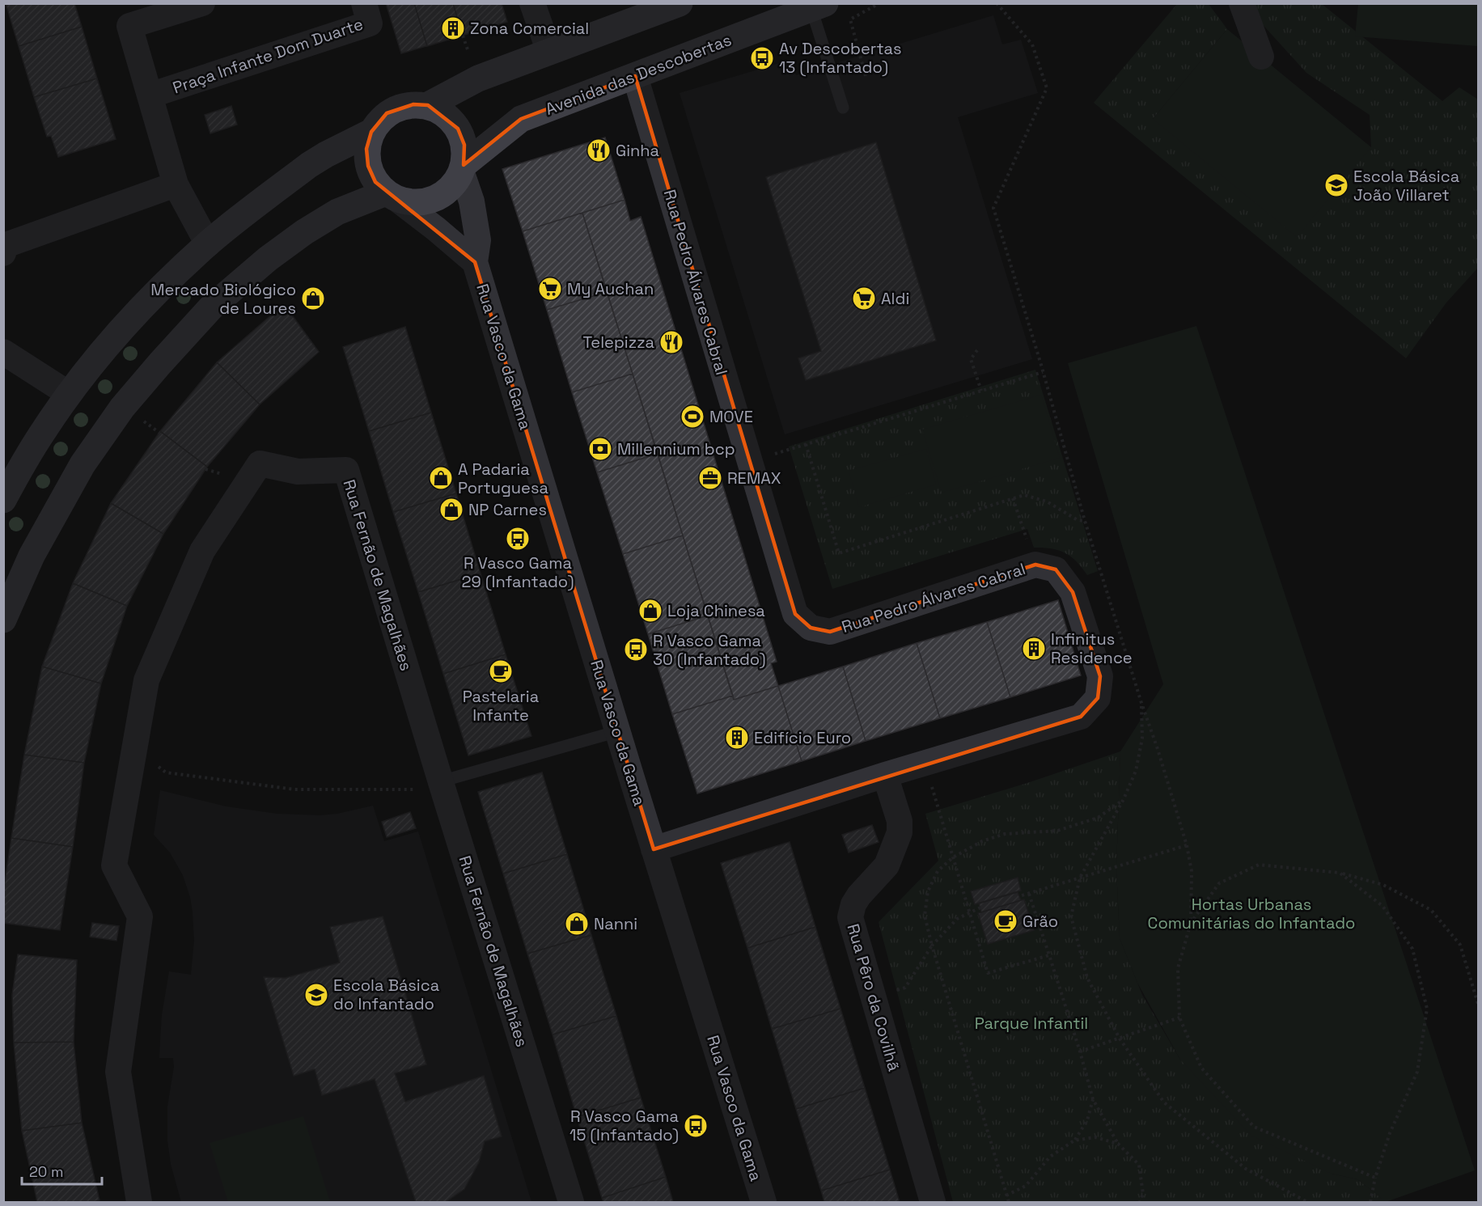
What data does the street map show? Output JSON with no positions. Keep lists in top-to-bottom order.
{
  "streets": {
    "main road": ["Avenida das Descobertas"],
    "street": [
      "Praça Infante Dom Duarte",
      "Rua Pedro Álvares Cabral",
      "Rua Vasco da Gama",
      "Rua Fernão de Magalhães",
      "Rua Pêro da Covilhã"
    ]
  },
  "crossings": [
    ["Avenida das Descobertas", "Rua Pedro Álvares Cabral"],
    ["Avenida das Descobertas", "Rua Vasco da Gama"],
    ["Rua Pedro Álvares Cabral", "Rua Vasco da Gama"],
    ["Rua Pedro Álvares Cabral", "Rua Pêro da Covilhã"]
  ],
  "parks": ["Hortas Urbanas Comunitárias do Infantado", "Parque Infantil"],
  "places": {
    "building": ["Zona Comercial", "Infinitus Residence", "Edifício Euro"],
    "bus stop": [
      "Av Descobertas 13 (Infantado)",
      "R Vasco Gama 29 (Infantado)",
      "R Vasco Gama 30 (Infantado)",
      "R Vasco Gama 15 (Infantado)"
    ],
    "restaurant": ["Ginha", "Telepizza"],
    "school or university": ["Escola Básica João Villaret", "Escola Básica do Infantado"],
    "supermarket": ["My Auchan", "Aldi"],
    "shop": [
      "Mercado Biológico de Loures",
      "A Padaria Portuguesa",
      "NP Carnes",
      "Loja Chinesa",
      "Nanni"
    ],
    "sports": ["MOVE"],
    "bank": ["Millennium bcp"],
    "office": ["REMAX"],
    "cafe": ["Pastelaria Infante", "Grão"]
  },
  "scale_bar": "20 m"
}
